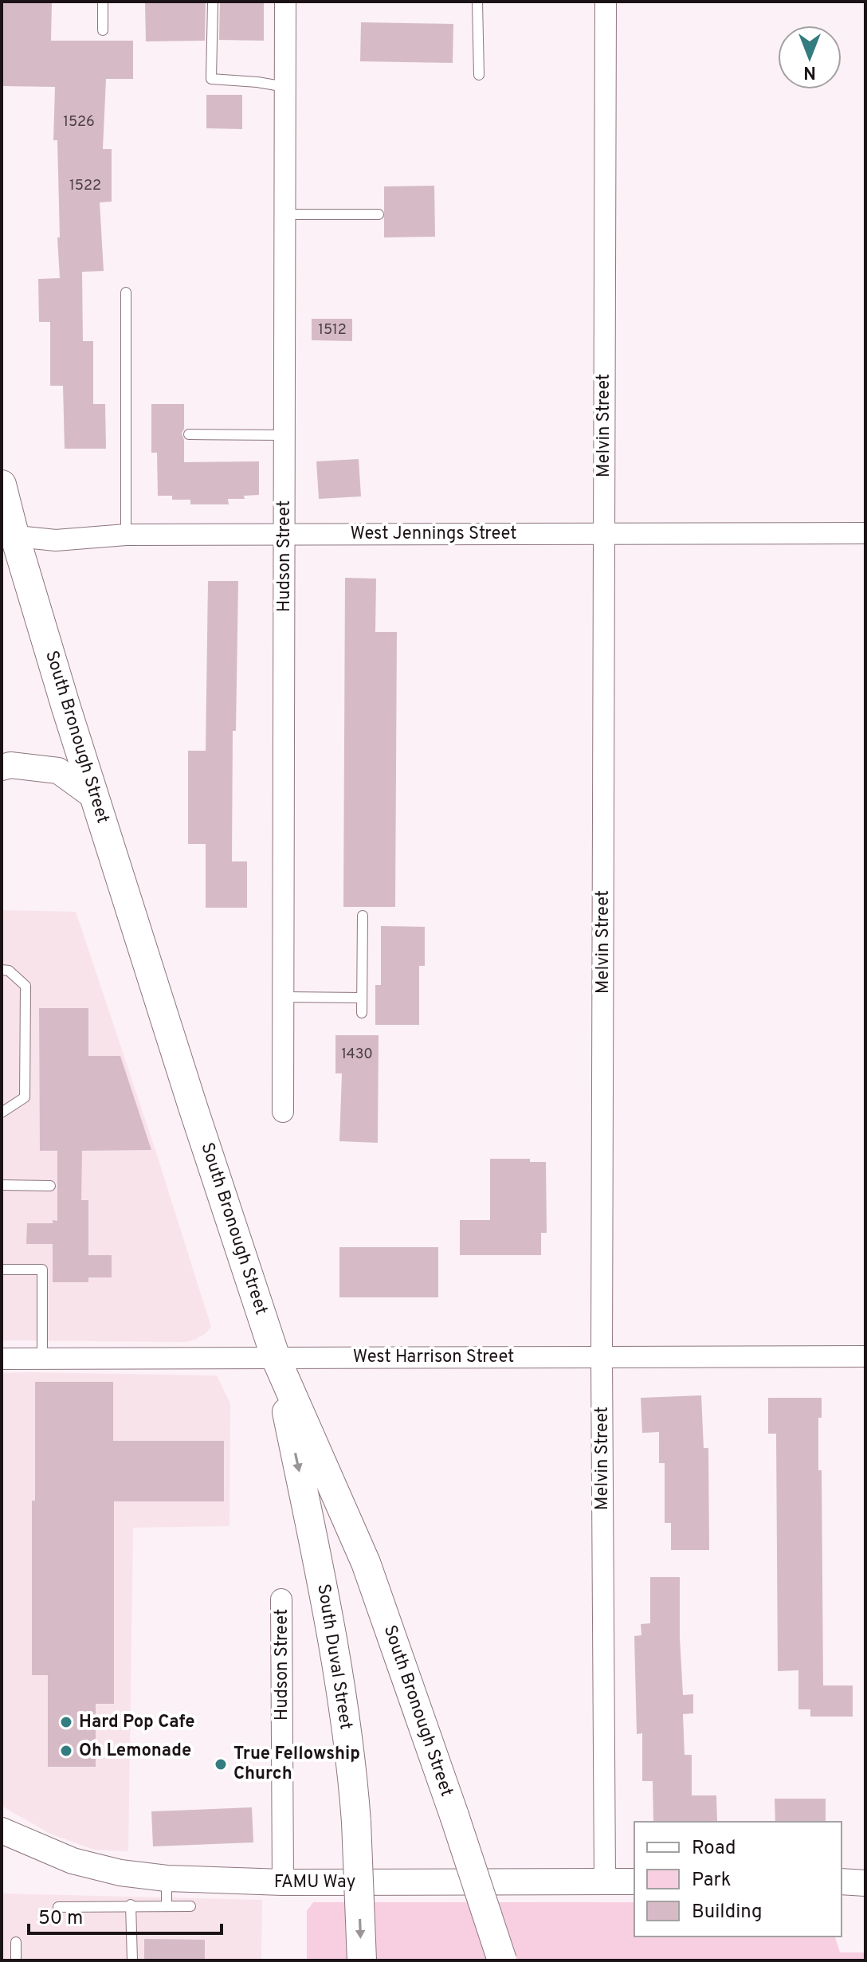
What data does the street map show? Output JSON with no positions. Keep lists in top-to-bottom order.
{
  "streets": {
    "main road": ["South Bronough Street", "South Duval Street"],
    "street": [
      "Melvin Street",
      "West Jennings Street",
      "Hudson Street",
      "West Harrison Street",
      "FAMU Way"
    ]
  },
  "crossings": [
    ["Melvin Street", "West Jennings Street"],
    ["Melvin Street", "West Harrison Street"],
    ["Melvin Street", "FAMU Way"],
    ["West Jennings Street", "Hudson Street"],
    ["West Jennings Street", "South Bronough Street"],
    ["Hudson Street", "FAMU Way"],
    ["South Bronough Street", "West Harrison Street"],
    ["South Bronough Street", "South Duval Street"],
    ["West Harrison Street", "South Duval Street"]
  ],
  "one_way": ["South Duval Street"],
  "places": ["Hard Pop Cafe", "Oh Lemonade", "True Fellowship Church"],
  "house_numbers": [
    "1526",
    "1522",
    "1512",
    "1430"
  ],
  "legend": ["Road", "Park", "Building"],
  "scale_bar": "50 m",
  "north": "bottom"
}
